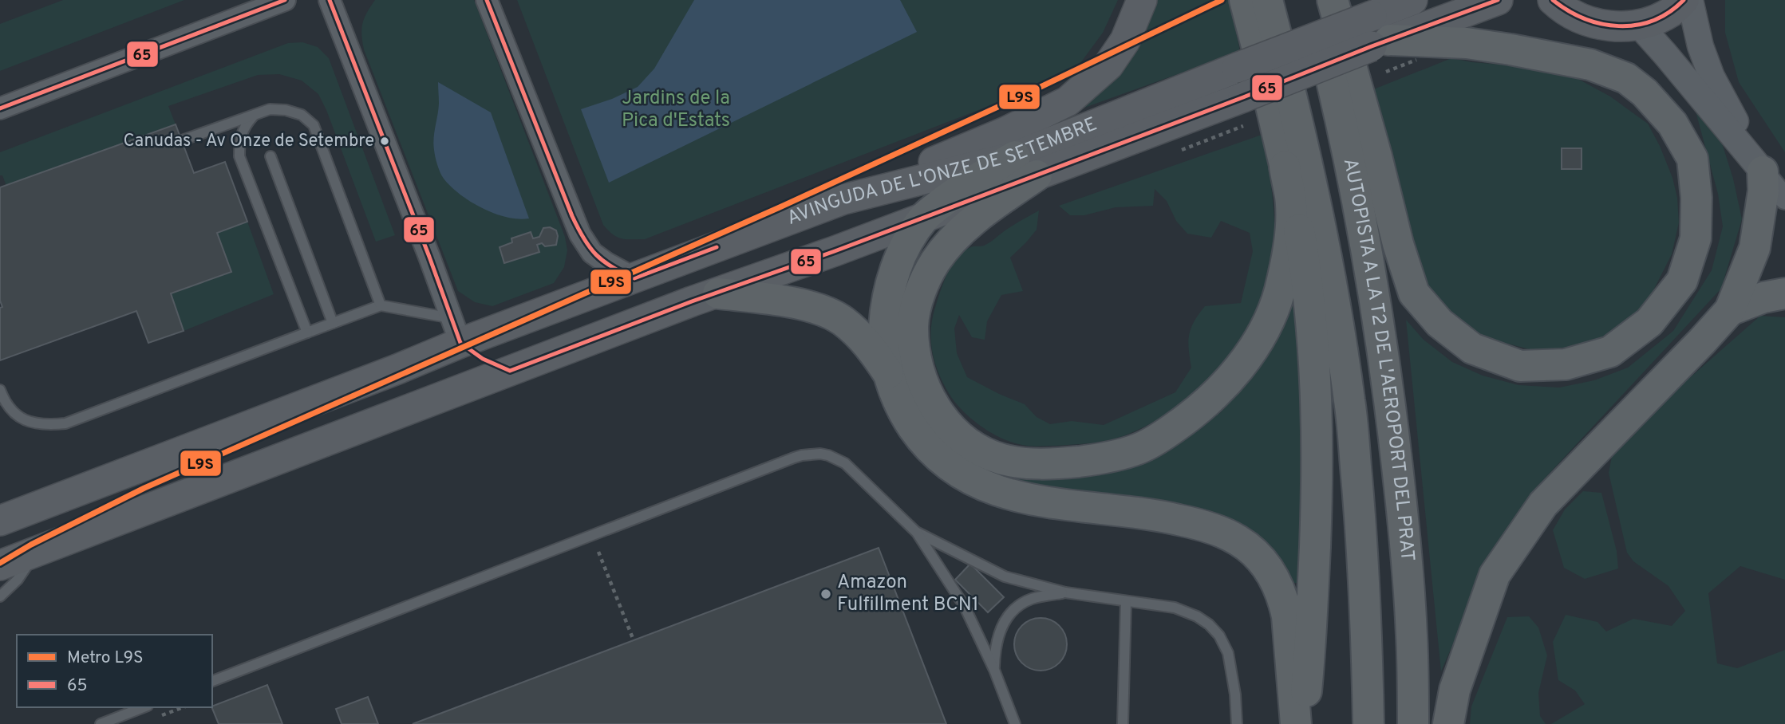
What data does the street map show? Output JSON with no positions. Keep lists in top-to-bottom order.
{
  "streets": {
    "highway": ["AUTOPISTA A LA T2 DE L'AEROPORT DEL PRAT"],
    "main road": ["AVINGUDA DE L'ONZE DE SETEMBRE"]
  },
  "parks": ["Jardins de la Pica d'Estats"],
  "places": ["Canudas - Av Onze de Setembre", "Amazon Fulfillment BCN1"],
  "lines": ["metro line L9S", "transit line 65"],
  "legend": ["Metro L9S", "65"]
}
